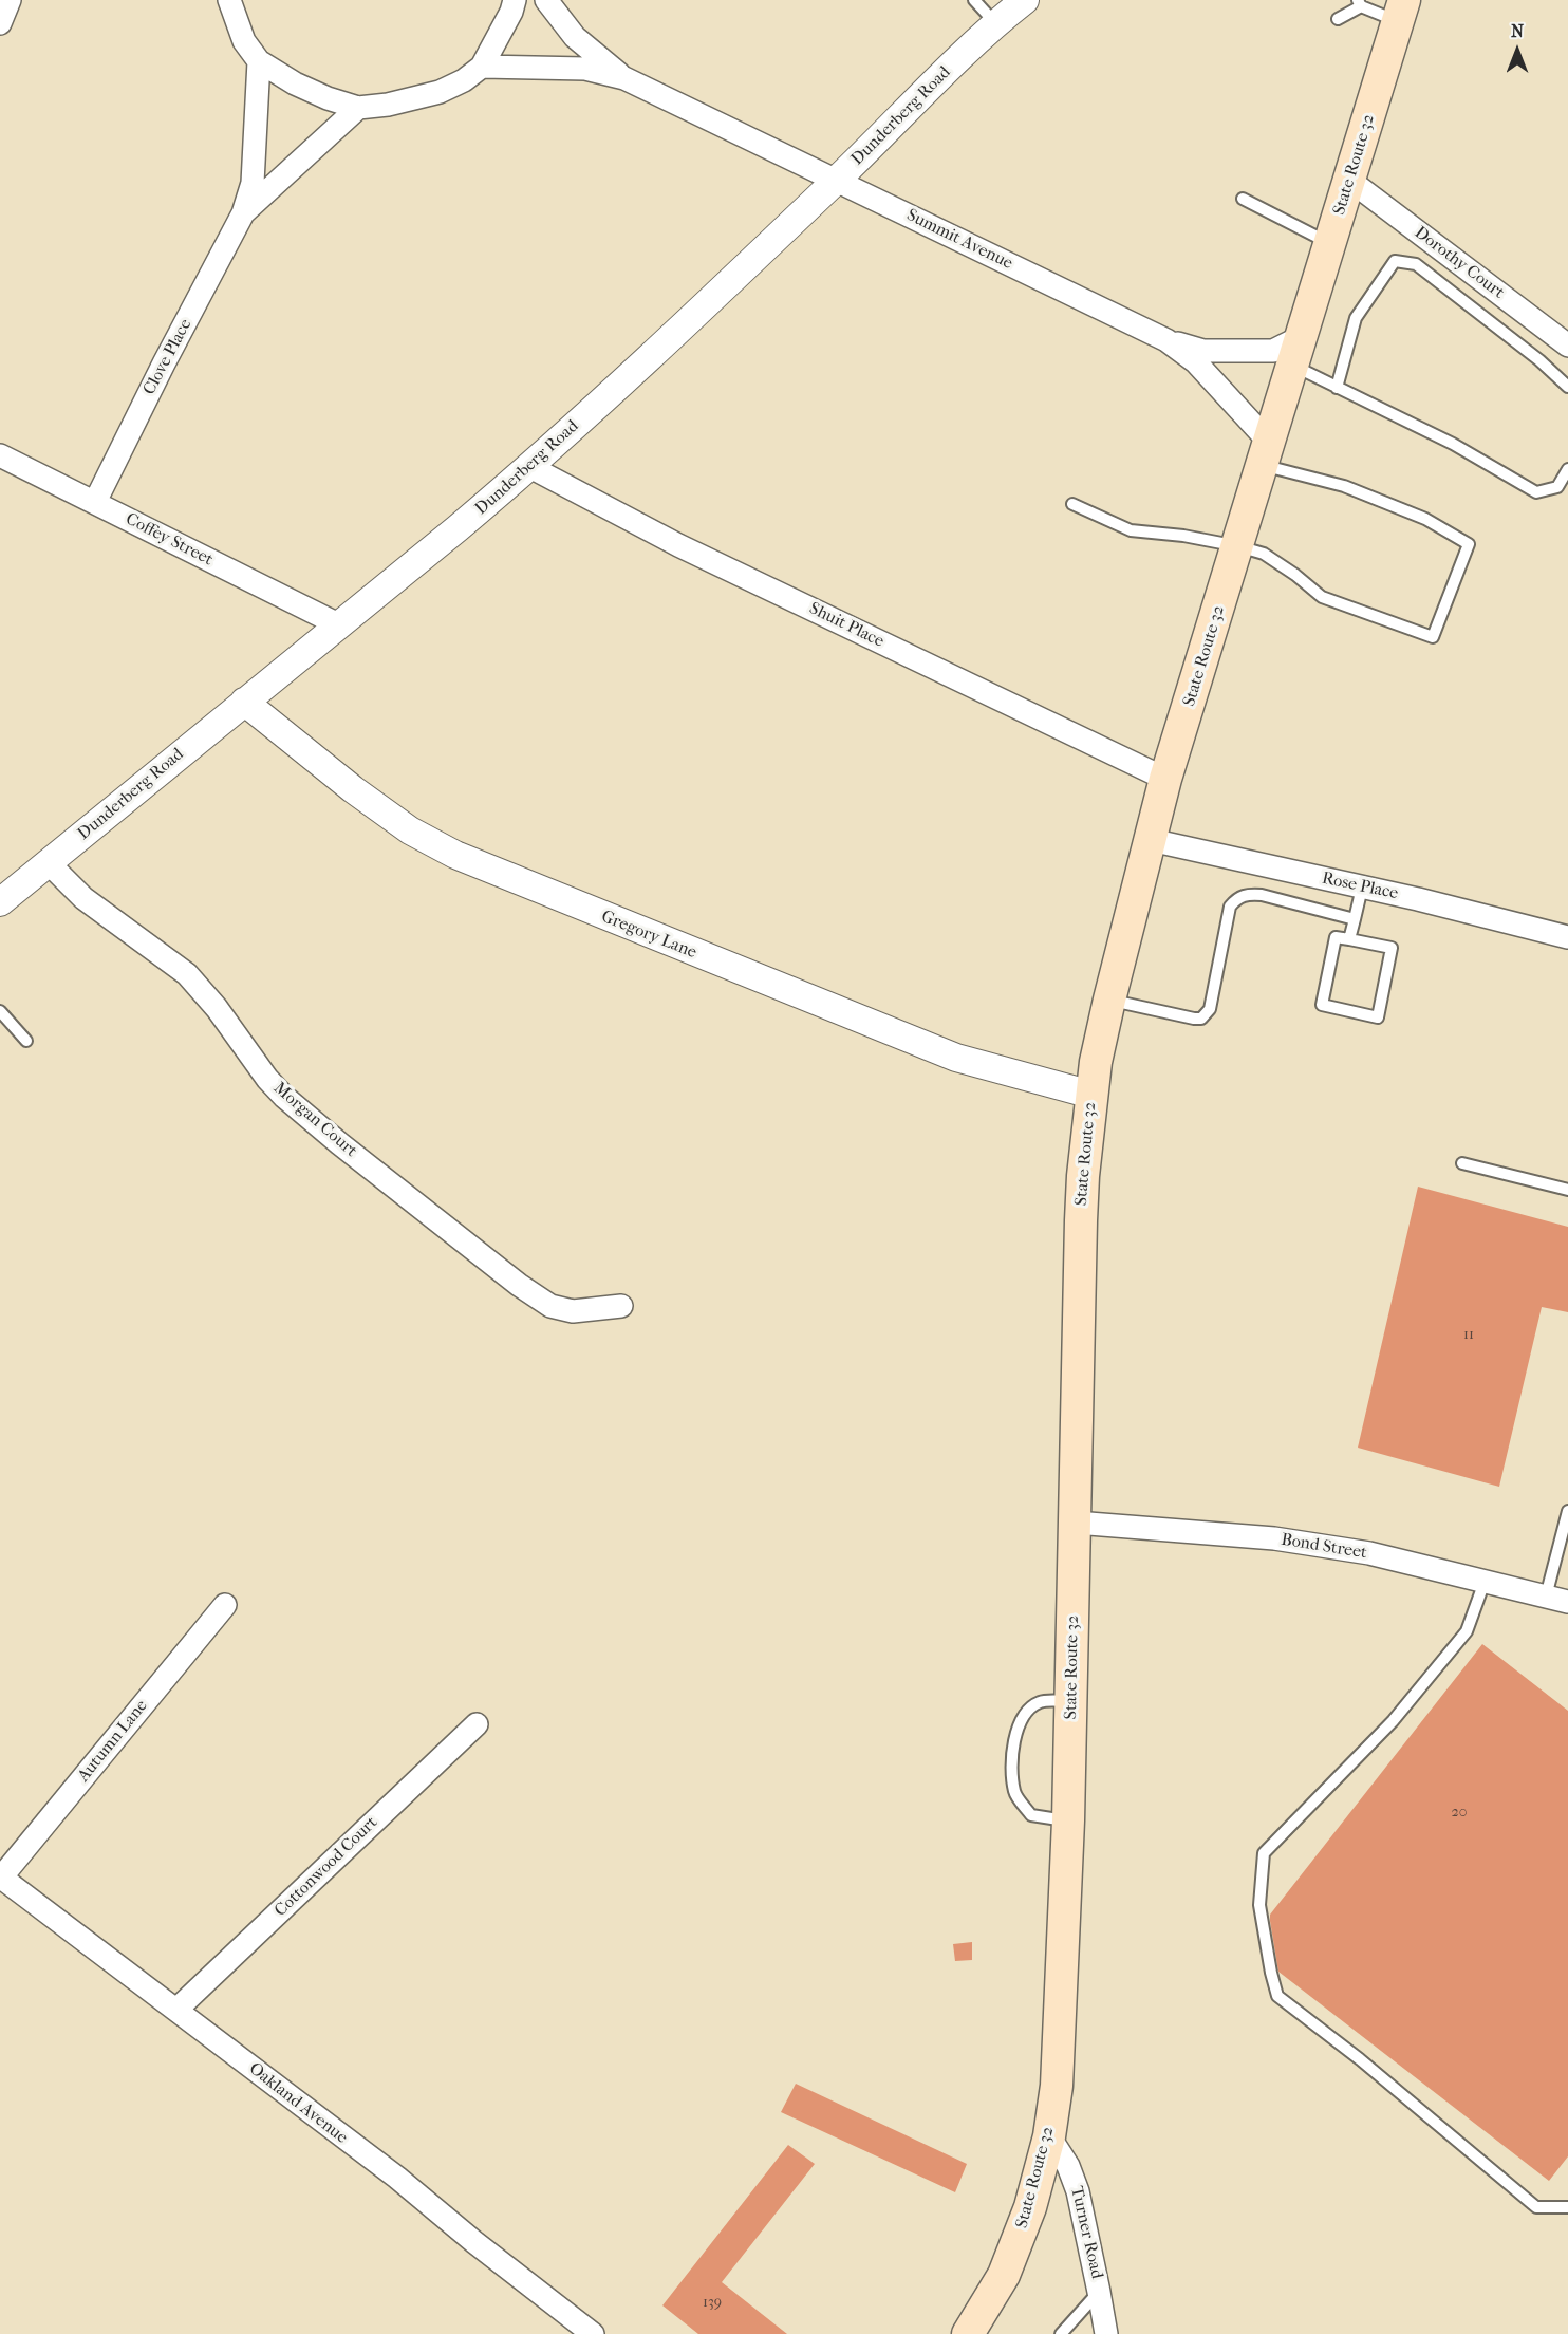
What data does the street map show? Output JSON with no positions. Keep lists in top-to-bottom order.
{
  "streets": {
    "main road": ["State Route 32"],
    "street": [
      "Dunderberg Road",
      "Summit Avenue",
      "Dorothy Court",
      "Clove Place",
      "Coffey Street",
      "Shuit Place",
      "Rose Place",
      "Gregory Lane",
      "Morgan Court",
      "Bond Street",
      "Autumn Lane",
      "Cottonwood Court",
      "Oakland Avenue",
      "Turner Road"
    ]
  },
  "crossings": [
    ["Dunderberg Road", "Summit Avenue"],
    ["Dunderberg Road", "Coffey Street"],
    ["Dunderberg Road", "Shuit Place"],
    ["Dunderberg Road", "Gregory Lane"],
    ["Dunderberg Road", "Morgan Court"],
    ["State Route 32", "Summit Avenue"],
    ["State Route 32", "Dorothy Court"],
    ["State Route 32", "Shuit Place"],
    ["State Route 32", "Rose Place"],
    ["State Route 32", "Gregory Lane"],
    ["State Route 32", "Bond Street"],
    ["State Route 32", "Turner Road"],
    ["Clove Place", "Coffey Street"],
    ["Autumn Lane", "Oakland Avenue"],
    ["Cottonwood Court", "Oakland Avenue"]
  ],
  "house_numbers": ["11", "20", "139"],
  "north": "top"
}
